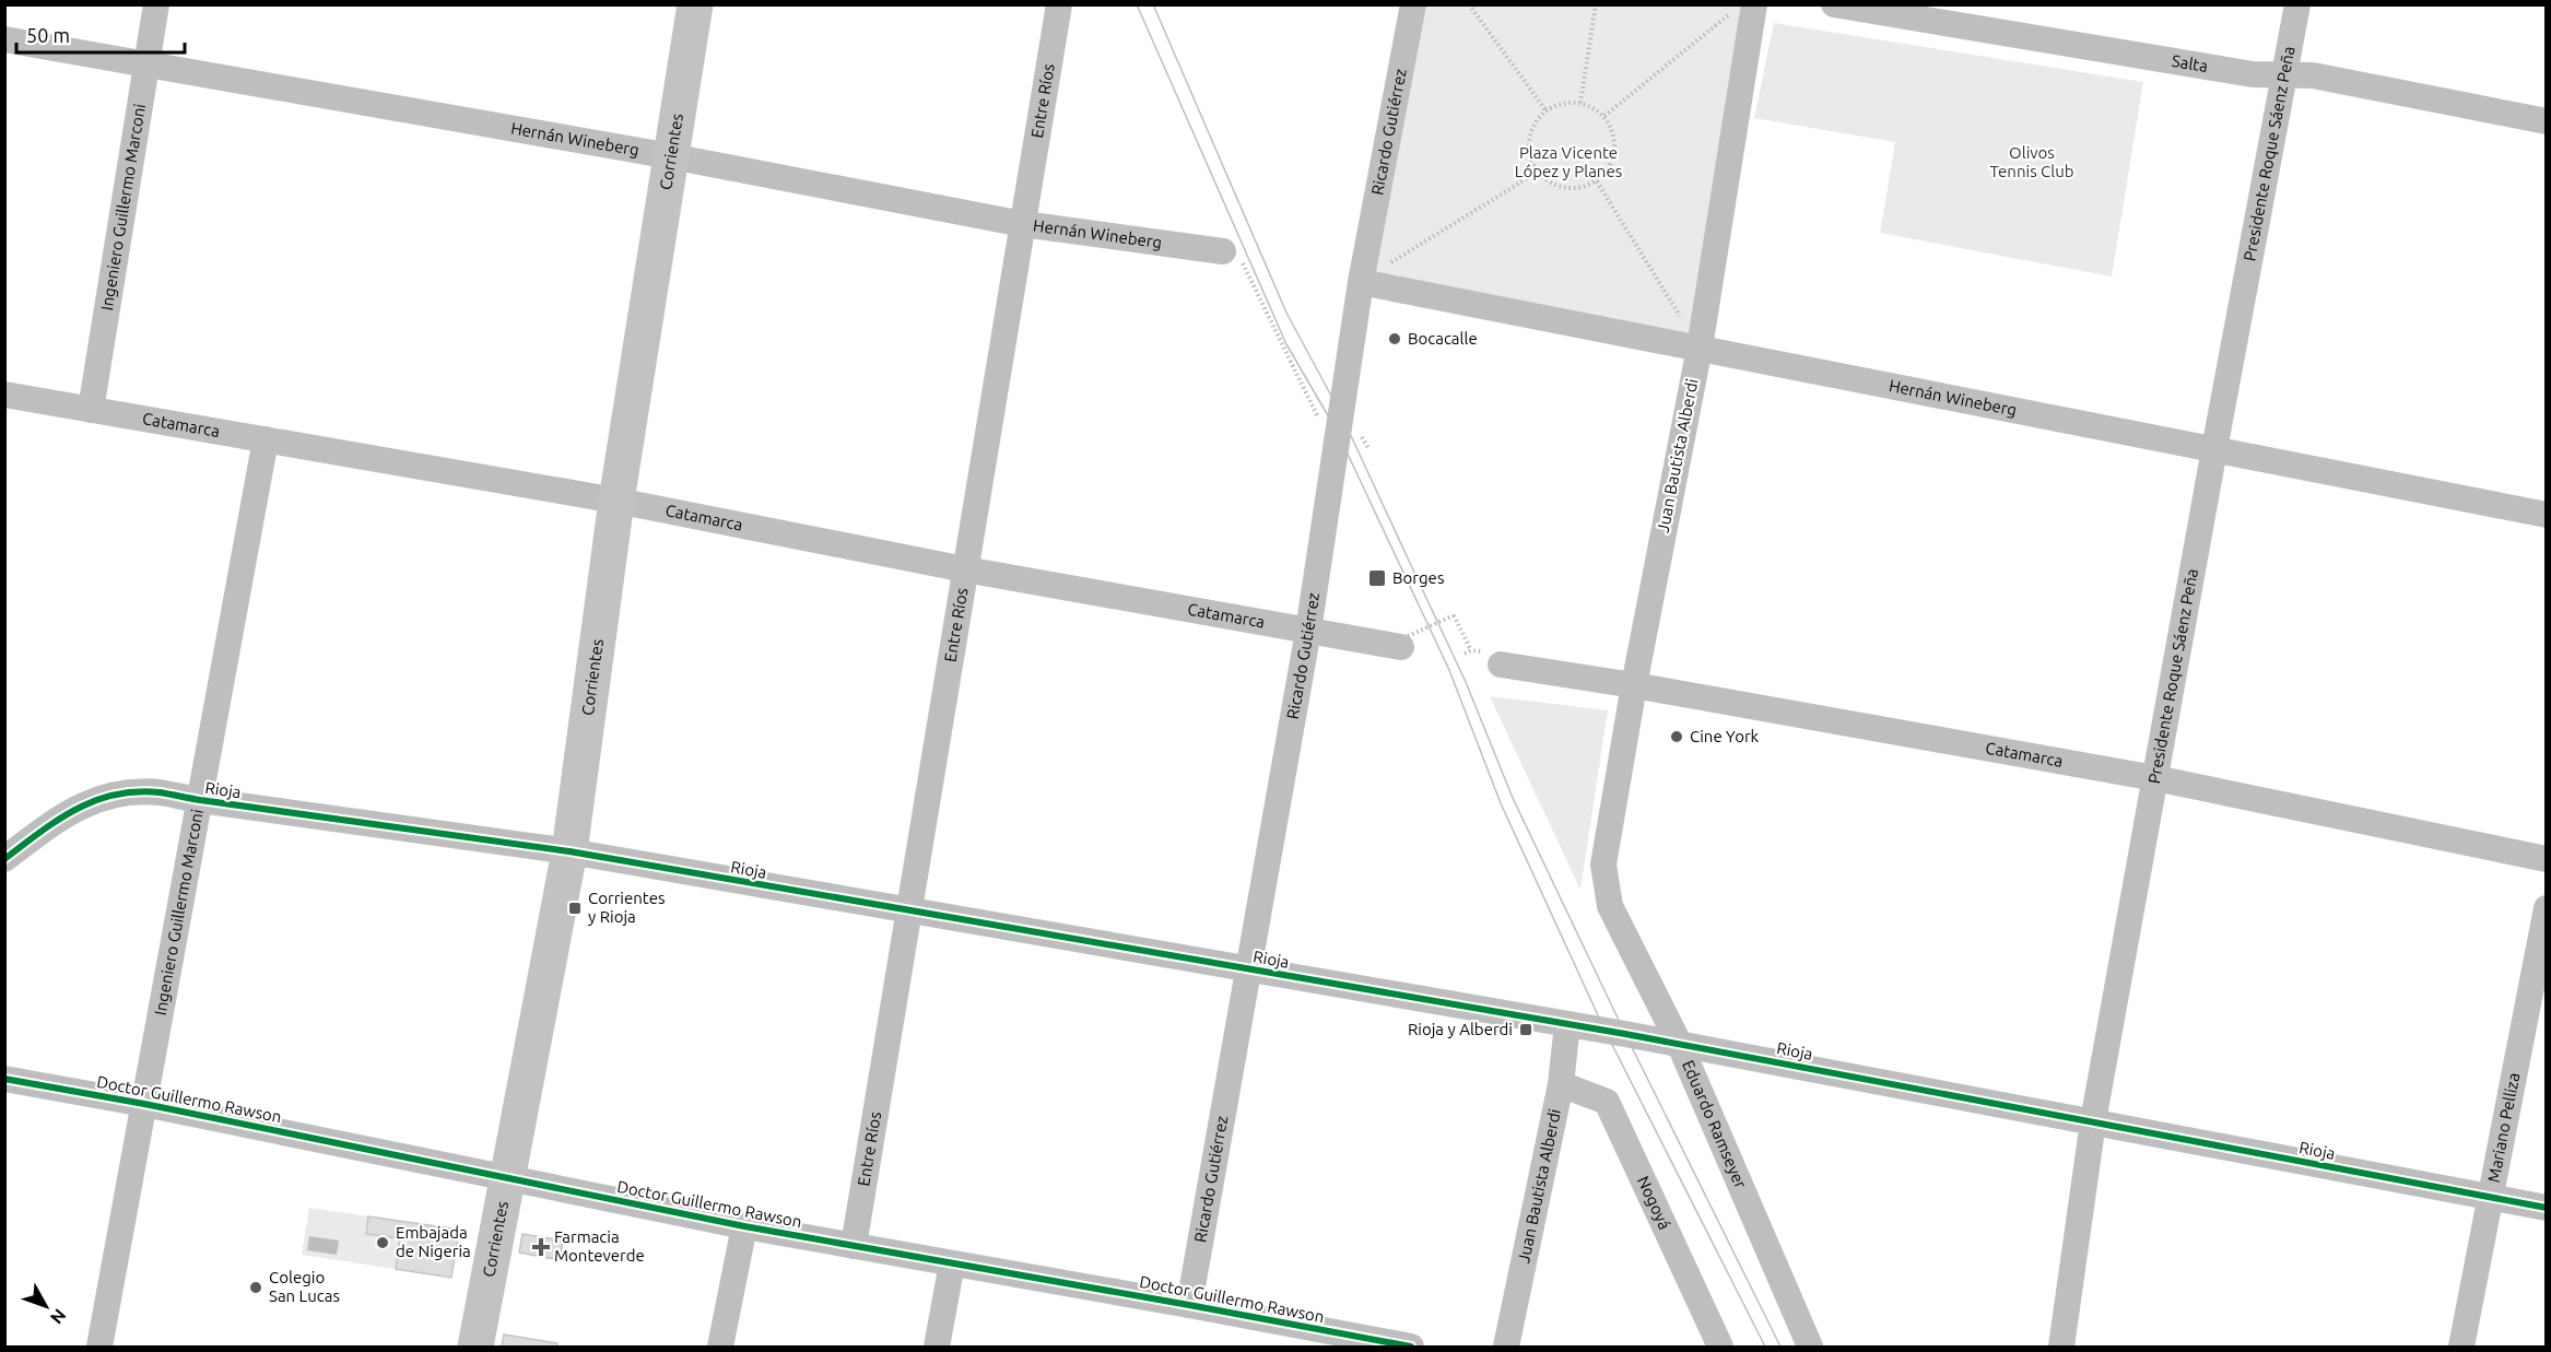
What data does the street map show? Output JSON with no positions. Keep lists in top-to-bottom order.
{
  "streets": {
    "street": [
      "Salta",
      "Entre Ríos",
      "Ricardo Gutiérrez",
      "Hernán Wineberg",
      "Corrientes",
      "Presidente Roque Sáenz Peña",
      "Ingeniero Guillermo Marconi",
      "Catamarca",
      "Juan Bautista Alberdi",
      "Rioja",
      "Doctor Guillermo Rawson",
      "Eduardo Ramseyer",
      "Mariano Pelliza",
      "Nogoyá"
    ]
  },
  "crossings": [
    ["Salta", "Presidente Roque Sáenz Peña"],
    ["Entre Ríos", "Hernán Wineberg"],
    ["Entre Ríos", "Catamarca"],
    ["Entre Ríos", "Rioja"],
    ["Entre Ríos", "Doctor Guillermo Rawson"],
    ["Ricardo Gutiérrez", "Hernán Wineberg"],
    ["Ricardo Gutiérrez", "Catamarca"],
    ["Ricardo Gutiérrez", "Rioja"],
    ["Ricardo Gutiérrez", "Doctor Guillermo Rawson"],
    ["Hernán Wineberg", "Corrientes"],
    ["Hernán Wineberg", "Presidente Roque Sáenz Peña"],
    ["Hernán Wineberg", "Ingeniero Guillermo Marconi"],
    ["Hernán Wineberg", "Juan Bautista Alberdi"],
    ["Corrientes", "Catamarca"],
    ["Corrientes", "Rioja"],
    ["Corrientes", "Doctor Guillermo Rawson"],
    ["Presidente Roque Sáenz Peña", "Catamarca"],
    ["Presidente Roque Sáenz Peña", "Rioja"],
    ["Ingeniero Guillermo Marconi", "Catamarca"],
    ["Ingeniero Guillermo Marconi", "Rioja"],
    ["Ingeniero Guillermo Marconi", "Doctor Guillermo Rawson"],
    ["Catamarca", "Juan Bautista Alberdi"],
    ["Juan Bautista Alberdi", "Rioja"],
    ["Juan Bautista Alberdi", "Eduardo Ramseyer"],
    ["Juan Bautista Alberdi", "Nogoyá"],
    ["Rioja", "Eduardo Ramseyer"],
    ["Rioja", "Mariano Pelliza"]
  ],
  "parks": ["Plaza Vicente López y Planes", "Olivos Tennis Club"],
  "places": {
    "other": [
      "Bocacalle",
      "Cine York",
      "Embajada de Nigeria",
      "Colegio San Lucas"
    ],
    "transit": ["Borges", "Corrientes y Rioja", "Rioja y Alberdi"],
    "health": ["Farmacia Monteverde"]
  },
  "scale_bar": "50 m",
  "north": "bottom right"
}
